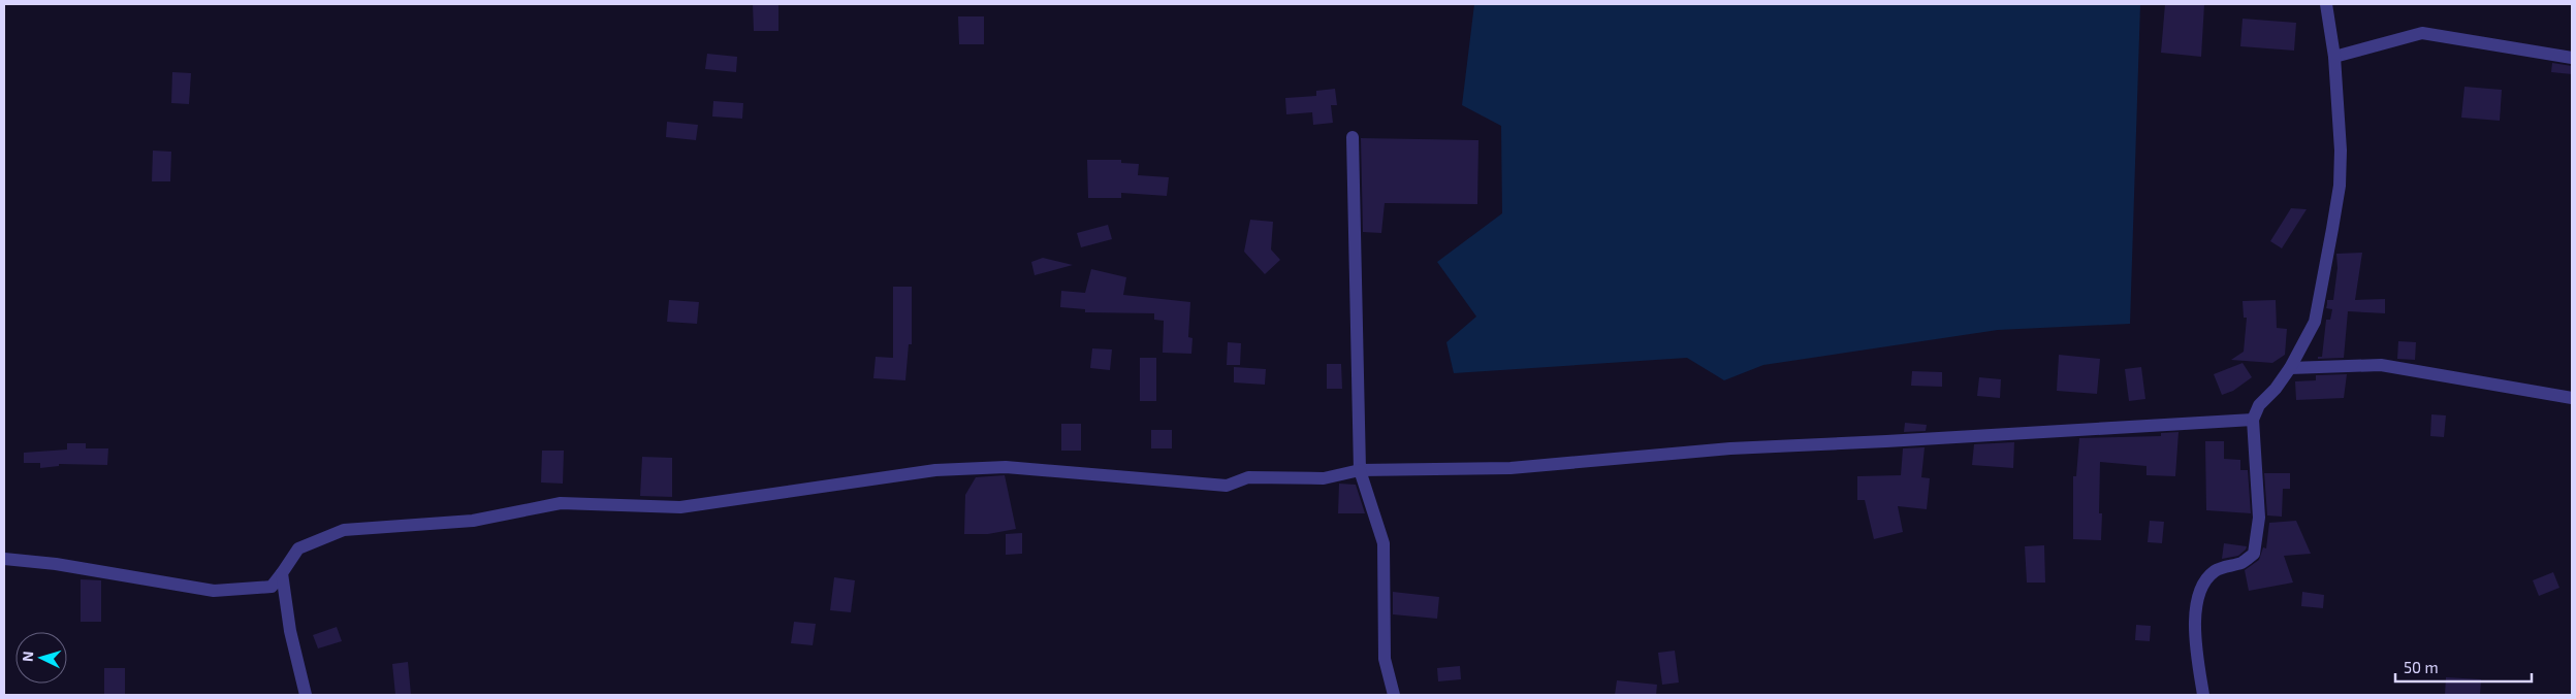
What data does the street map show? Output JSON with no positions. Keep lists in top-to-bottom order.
{
  "scale_bar": "50 m",
  "north": "left"
}
